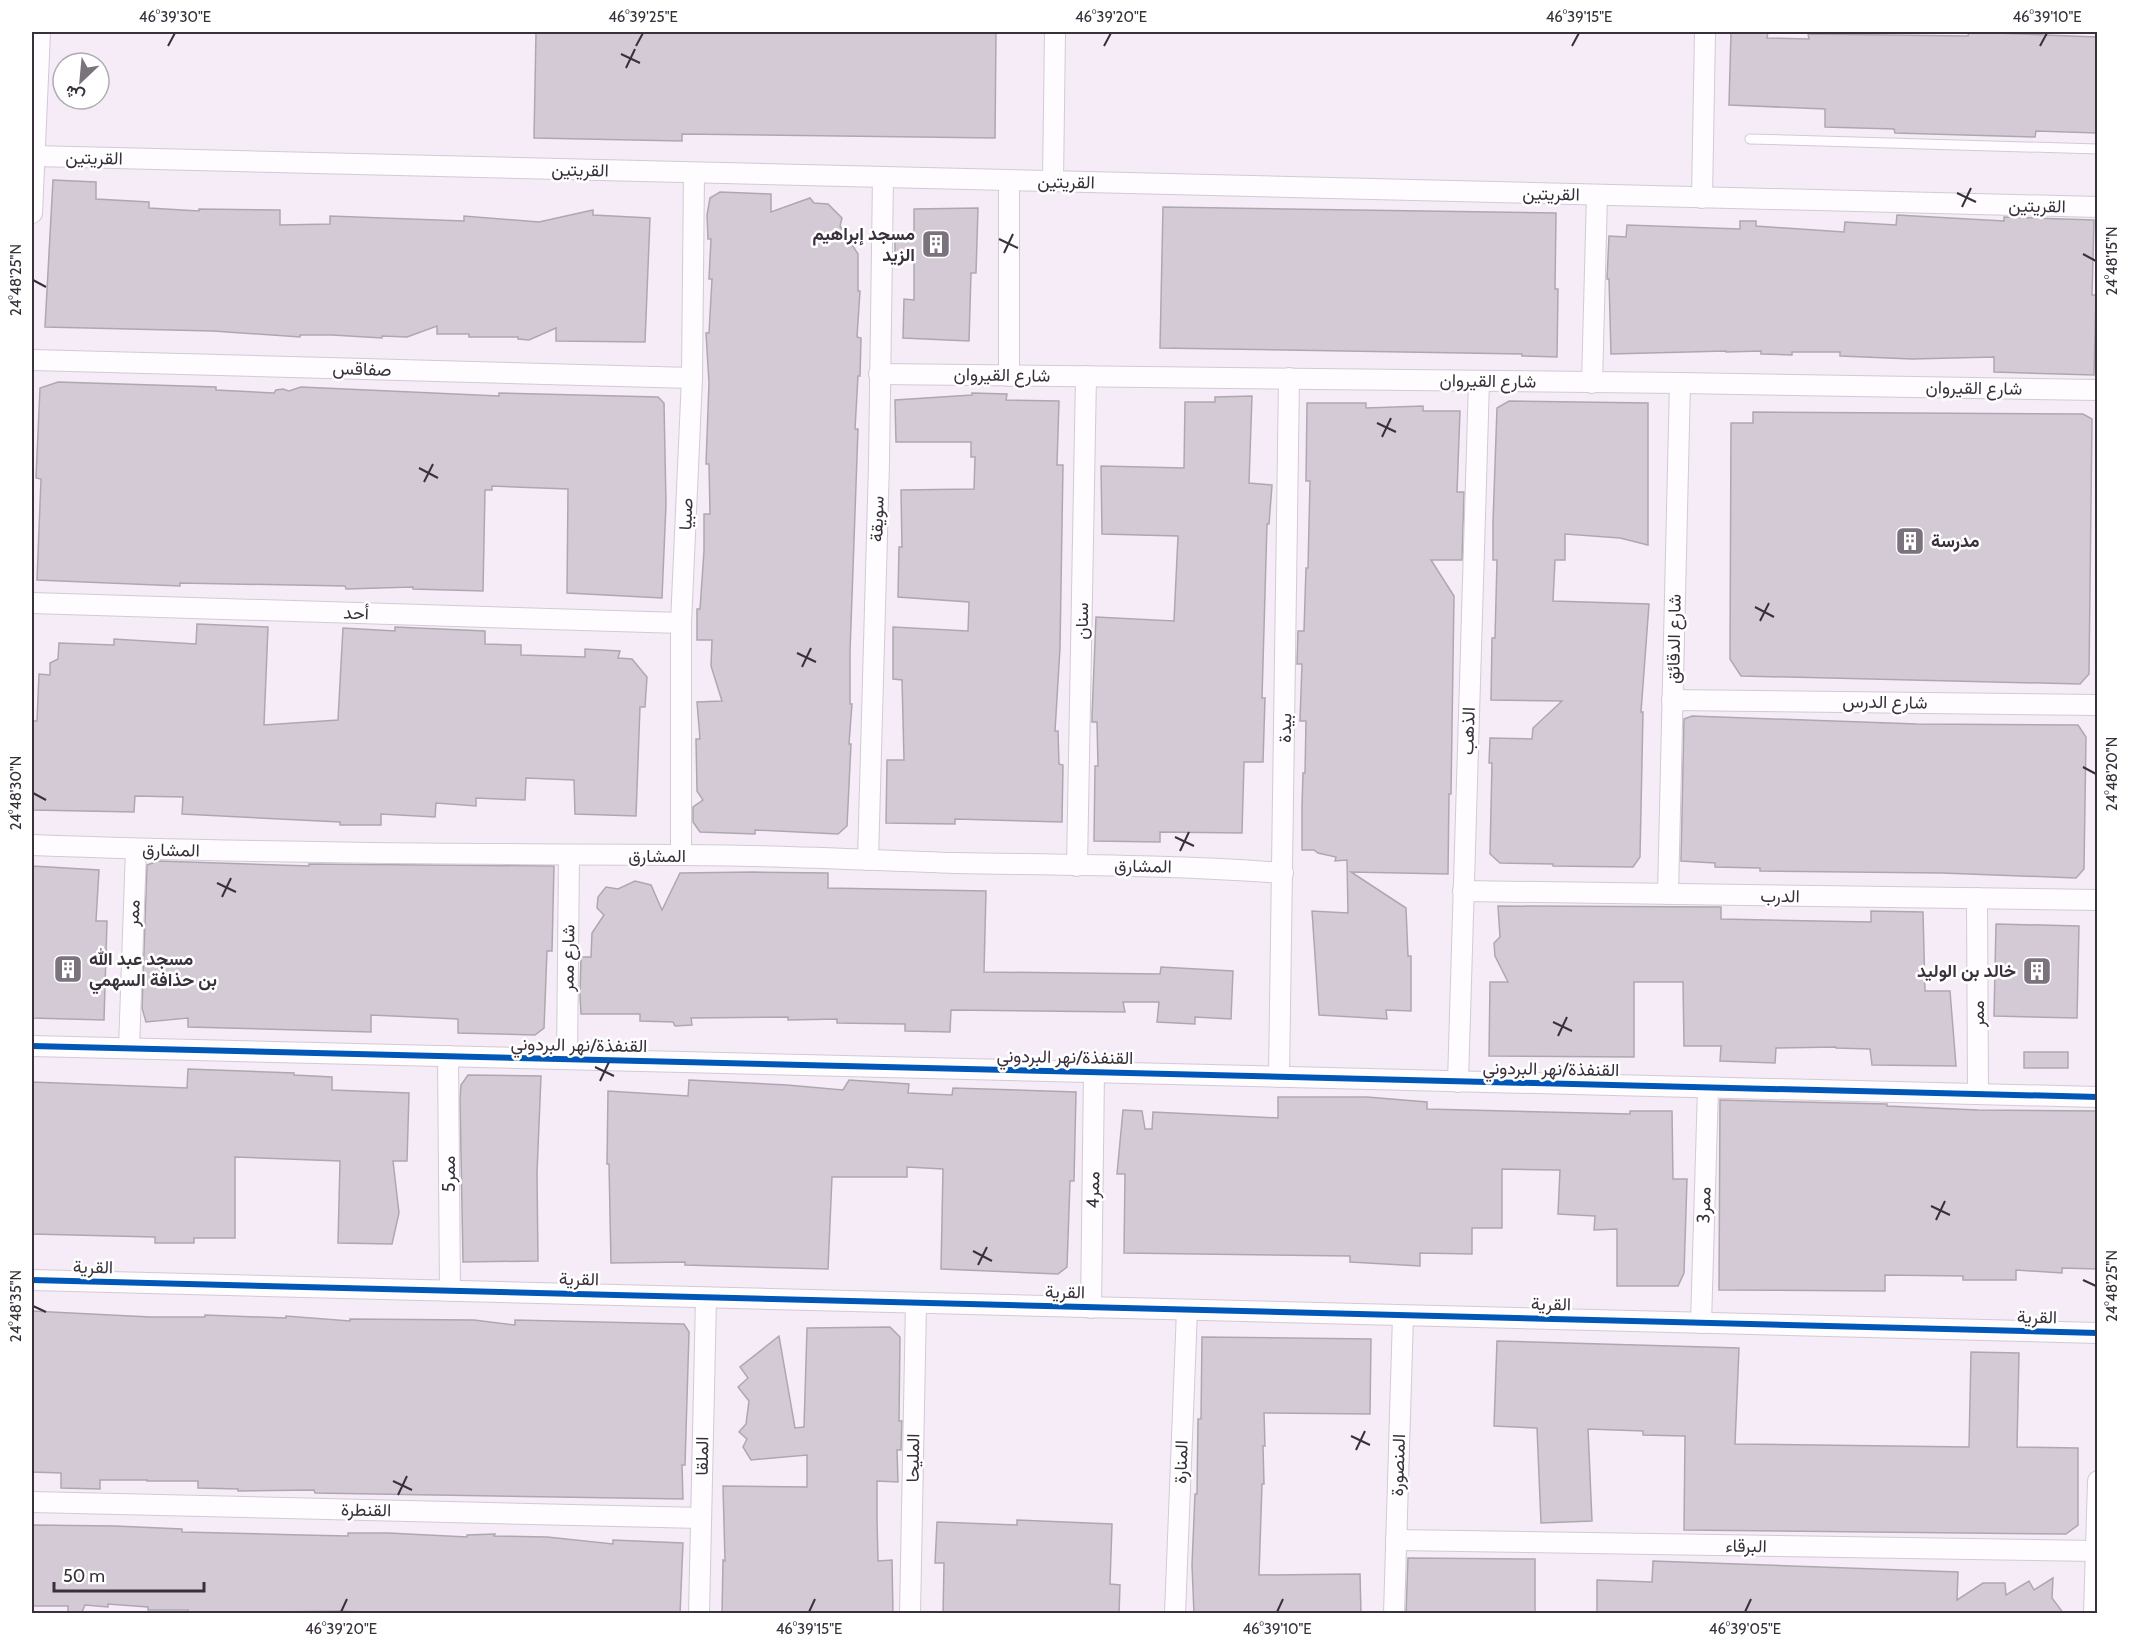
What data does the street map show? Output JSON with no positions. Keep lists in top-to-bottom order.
{
  "streets": {
    "street": [
      "القريتين",
      "صفاقس",
      "شارع القيروان",
      "صبيا",
      "سويقة",
      "أحد",
      "سنان",
      "شارع الدقائق",
      "شارع الدرس",
      "بيدة",
      "الذهب",
      "المشارق",
      "الدرب",
      "ممر",
      "شارع ممر",
      "القنفذة/نهر البردوني",
      "ممر5",
      "ممر4",
      "ممر3",
      "القرية",
      "الملقا",
      "المليحا",
      "المنارة",
      "المنصورة",
      "القنطرة",
      "البرقاء"
    ]
  },
  "crossings": [
    ["القريتين", "صبيا"],
    ["القريتين", "سويقة"],
    ["صفاقس", "صبيا"],
    ["شارع القيروان", "سويقة"],
    ["شارع القيروان", "سنان"],
    ["شارع القيروان", "شارع الدقائق"],
    ["شارع القيروان", "بيدة"],
    ["شارع القيروان", "الذهب"],
    ["صبيا", "أحد"],
    ["صبيا", "المشارق"],
    ["سويقة", "المشارق"],
    ["سنان", "المشارق"],
    ["شارع الدقائق", "شارع الدرس"],
    ["شارع الدقائق", "الدرب"],
    ["بيدة", "المشارق"],
    ["بيدة", "القنفذة/نهر البردوني"],
    ["الذهب", "الدرب"],
    ["الذهب", "القنفذة/نهر البردوني"],
    ["المشارق", "ممر"],
    ["المشارق", "شارع ممر"],
    ["الدرب", "ممر"],
    ["ممر", "القنفذة/نهر البردوني"],
    ["شارع ممر", "القنفذة/نهر البردوني"],
    ["القنفذة/نهر البردوني", "ممر5"],
    ["القنفذة/نهر البردوني", "ممر4"],
    ["القنفذة/نهر البردوني", "ممر3"],
    ["ممر5", "القرية"],
    ["ممر4", "القرية"],
    ["ممر3", "القرية"],
    ["القرية", "الملقا"],
    ["القرية", "المليحا"],
    ["القرية", "المنارة"],
    ["القرية", "المنصورة"],
    ["الملقا", "القنطرة"],
    ["المنصورة", "البرقاء"]
  ],
  "places": {
    "building": [
      "مسجد إبراهيم الزيد",
      "مدرسة",
      "مسجد عبد الله بن حذافة السهمي",
      "خالد بن الوليد"
    ]
  },
  "scale_bar": "50 m",
  "north": "bottom left",
  "coordinates": [
    "46°39'30\"E",
    "46°39'25\"E",
    "46°39'20\"E",
    "46°39'15\"E",
    "46°39'10\"E",
    "24°48'15\"N",
    "24°48'25\"N",
    "24°48'20\"N",
    "24°48'30\"N",
    "24°48'35\"N",
    "46°39'05\"E"
  ]
}
